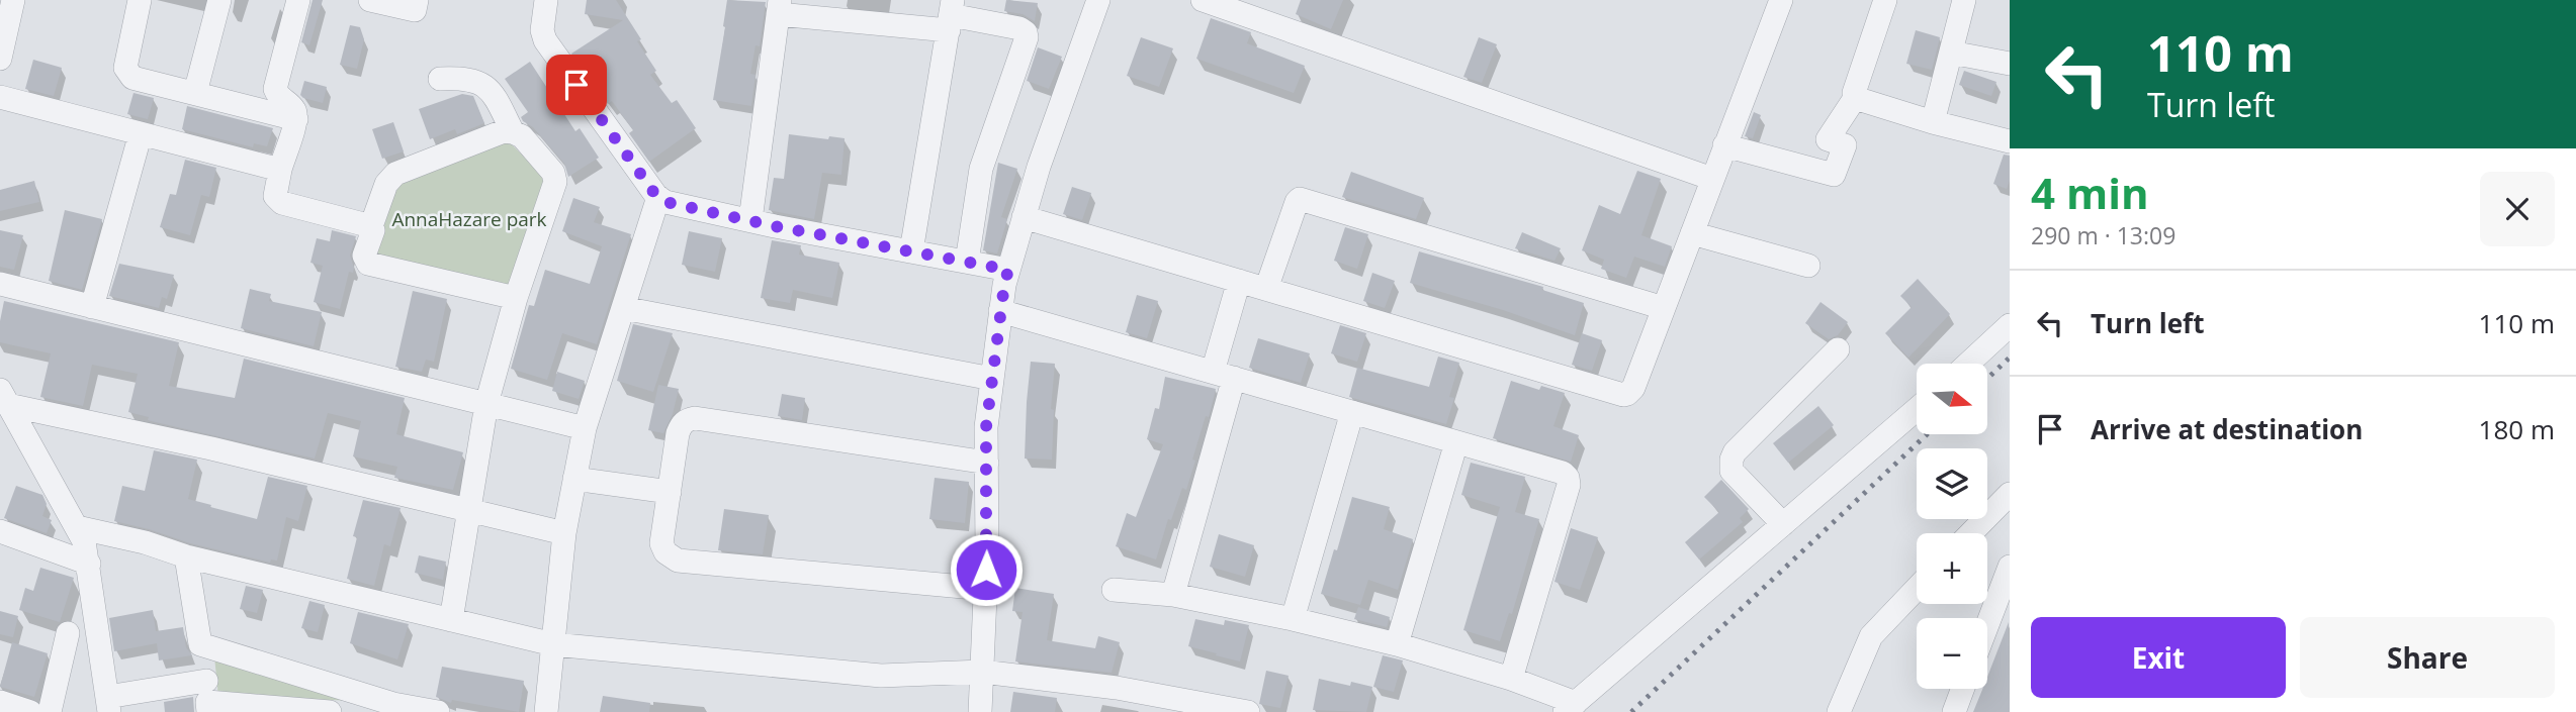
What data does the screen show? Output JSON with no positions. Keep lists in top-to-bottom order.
{
  "parks": ["AnnaHazare park"],
  "north": "right",
  "page": {
    "turn": ["110 m", "Turn left"],
    "heading": ["4 min", "290 m · 13:09"],
    "list": [
      {
        "name": "Turn left",
        "value": "110 m"
      },
      {
        "name": "Arrive at destination",
        "value": "180 m"
      }
    ],
    "map_buttons": ["+", "−"],
    "buttons": ["Exit", "Share"]
  }
}
